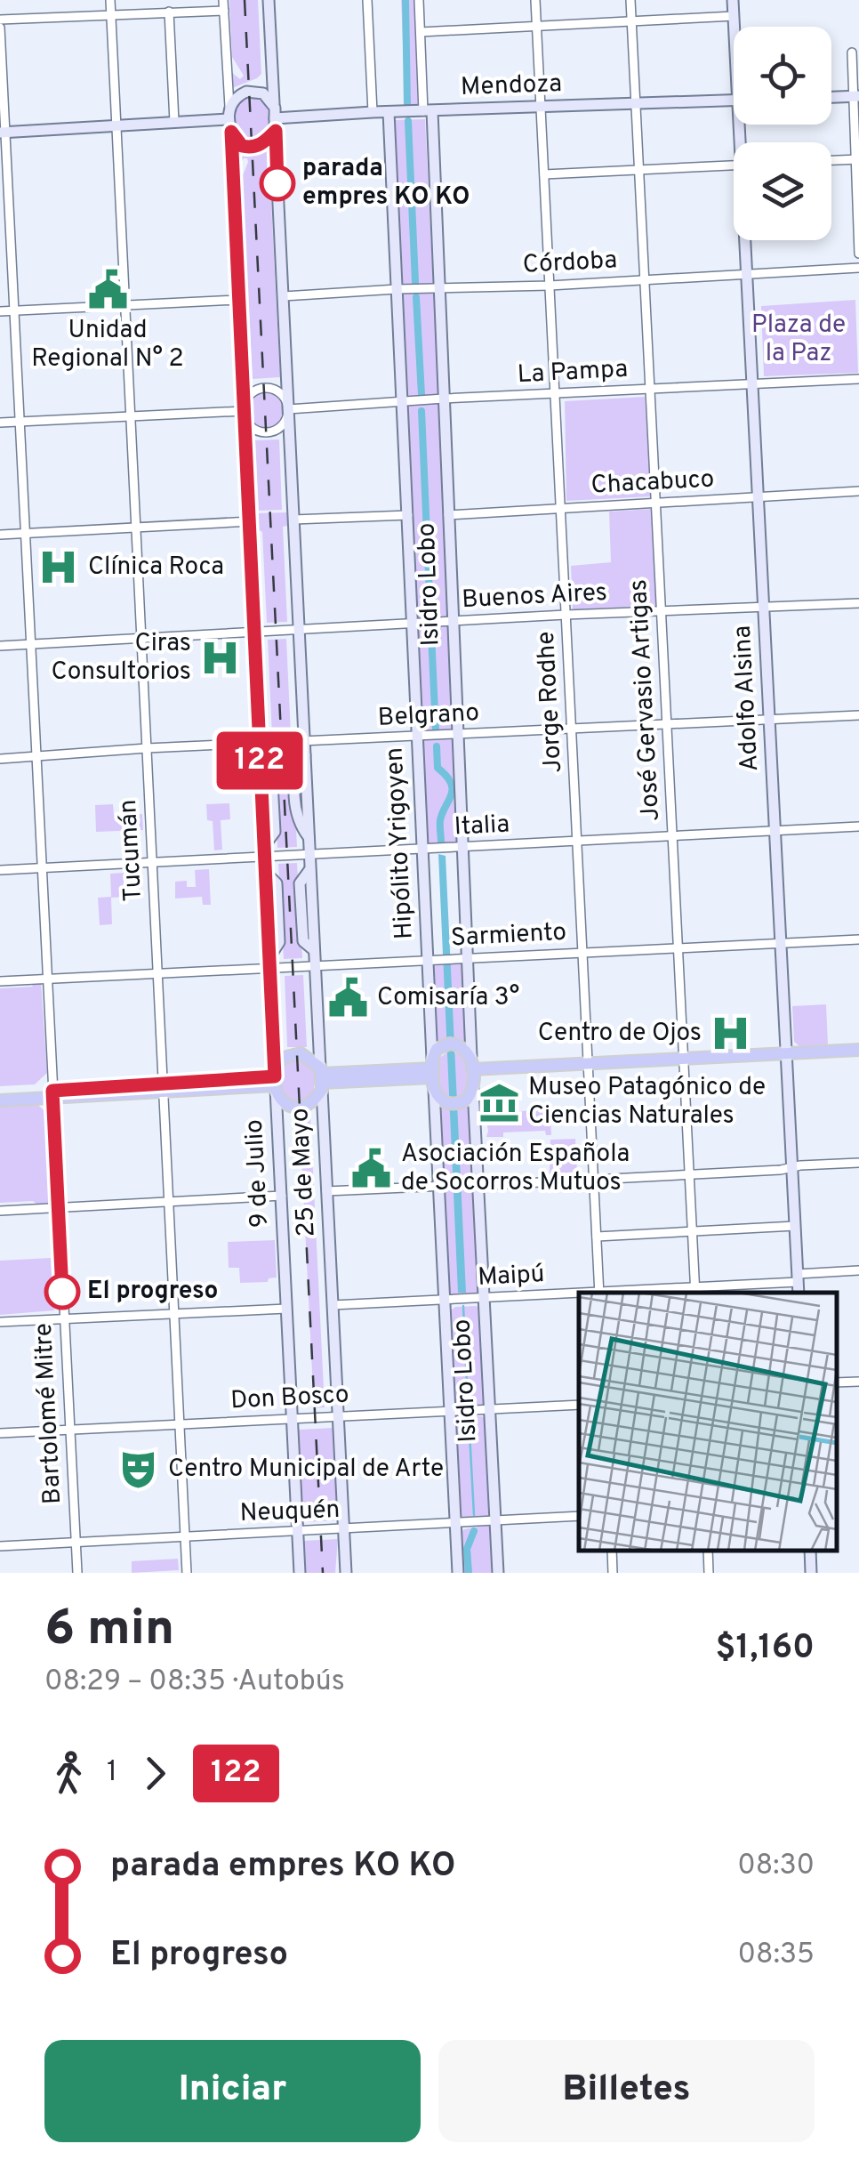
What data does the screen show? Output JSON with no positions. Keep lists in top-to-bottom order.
{
  "streets": {
    "main road": [
      "Mendoza",
      "Isidro Lobo",
      "Adolfo Alsina",
      "Hipólito Yrigoyen",
      "25 de Mayo",
      "9 de Julio"
    ],
    "street": [
      "Córdoba",
      "La Pampa",
      "Chacabuco",
      "Buenos Aires",
      "José Gervasio Artigas",
      "Jorge Rodhe",
      "Belgrano",
      "Italia",
      "Tucumán",
      "Sarmiento",
      "Maipú",
      "Don Bosco",
      "Bartolomé Mitre",
      "Neuquén"
    ]
  },
  "crossings": [
    ["Mendoza", "Isidro Lobo"],
    ["Mendoza", "José Gervasio Artigas"],
    ["Mendoza", "Jorge Rodhe"],
    ["Mendoza", "Hipólito Yrigoyen"],
    ["Córdoba", "Isidro Lobo"],
    ["Córdoba", "Adolfo Alsina"],
    ["Córdoba", "José Gervasio Artigas"],
    ["Córdoba", "Jorge Rodhe"],
    ["Córdoba", "Hipólito Yrigoyen"],
    ["La Pampa", "Isidro Lobo"],
    ["La Pampa", "Adolfo Alsina"],
    ["La Pampa", "José Gervasio Artigas"],
    ["La Pampa", "Jorge Rodhe"],
    ["La Pampa", "Hipólito Yrigoyen"],
    ["Chacabuco", "Isidro Lobo"],
    ["Chacabuco", "Adolfo Alsina"],
    ["Chacabuco", "José Gervasio Artigas"],
    ["Chacabuco", "Jorge Rodhe"],
    ["Isidro Lobo", "Buenos Aires"],
    ["Isidro Lobo", "Belgrano"],
    ["Isidro Lobo", "Italia"],
    ["Isidro Lobo", "Hipólito Yrigoyen"],
    ["Isidro Lobo", "Sarmiento"],
    ["Isidro Lobo", "Maipú"],
    ["Isidro Lobo", "Don Bosco"],
    ["Isidro Lobo", "Neuquén"],
    ["Buenos Aires", "Adolfo Alsina"],
    ["Buenos Aires", "José Gervasio Artigas"],
    ["Buenos Aires", "Jorge Rodhe"],
    ["Buenos Aires", "Hipólito Yrigoyen"],
    ["Buenos Aires", "Tucumán"],
    ["Buenos Aires", "Bartolomé Mitre"],
    ["Adolfo Alsina", "Belgrano"],
    ["Adolfo Alsina", "Italia"],
    ["Adolfo Alsina", "Sarmiento"],
    ["Adolfo Alsina", "Maipú"],
    ["José Gervasio Artigas", "Belgrano"],
    ["José Gervasio Artigas", "Italia"],
    ["José Gervasio Artigas", "Sarmiento"],
    ["José Gervasio Artigas", "Maipú"],
    ["Jorge Rodhe", "Belgrano"],
    ["Jorge Rodhe", "Italia"],
    ["Jorge Rodhe", "Sarmiento"],
    ["Belgrano", "Hipólito Yrigoyen"],
    ["Belgrano", "Tucumán"],
    ["Belgrano", "Bartolomé Mitre"],
    ["Italia", "Hipólito Yrigoyen"],
    ["Italia", "Tucumán"],
    ["Italia", "25 de Mayo"],
    ["Italia", "9 de Julio"],
    ["Italia", "Bartolomé Mitre"],
    ["Hipólito Yrigoyen", "Sarmiento"],
    ["Hipólito Yrigoyen", "Maipú"],
    ["Hipólito Yrigoyen", "Don Bosco"],
    ["Hipólito Yrigoyen", "Neuquén"],
    ["Tucumán", "Sarmiento"],
    ["Tucumán", "Don Bosco"],
    ["Tucumán", "Neuquén"],
    ["Sarmiento", "25 de Mayo"],
    ["Sarmiento", "9 de Julio"],
    ["Sarmiento", "Bartolomé Mitre"],
    ["25 de Mayo", "9 de Julio"],
    ["25 de Mayo", "Maipú"],
    ["25 de Mayo", "Don Bosco"],
    ["25 de Mayo", "Neuquén"],
    ["9 de Julio", "Don Bosco"],
    ["9 de Julio", "Neuquén"],
    ["Don Bosco", "Bartolomé Mitre"],
    ["Bartolomé Mitre", "Neuquén"]
  ],
  "parks": ["Plaza de la Paz"],
  "places": {
    "other": ["parada empres KO KO", "El progreso"],
    "public building": ["Unidad Regional N° 2", "Comisaría 3°", "Asociación Española de Socorros Mutuos"],
    "hospital": ["Clínica Roca", "Ciras Consultorios", "Centro de Ojos"],
    "museum": ["Museo Patagónico de Ciencias Naturales"],
    "theatre": ["Centro Municipal de Arte"]
  },
  "lines": ["bus line 122"],
  "page": {
    "on_map": "122",
    "heading": ["6 min", "08:29 – 08:35 · Autobús", "$1,160"],
    "legs": ["1", "122"],
    "list": [
      {
        "name": "parada empres KO KO",
        "value": "08:30"
      },
      {
        "name": "El progreso",
        "value": "08:35"
      }
    ],
    "buttons": ["Iniciar", "Billetes"]
  }
}
